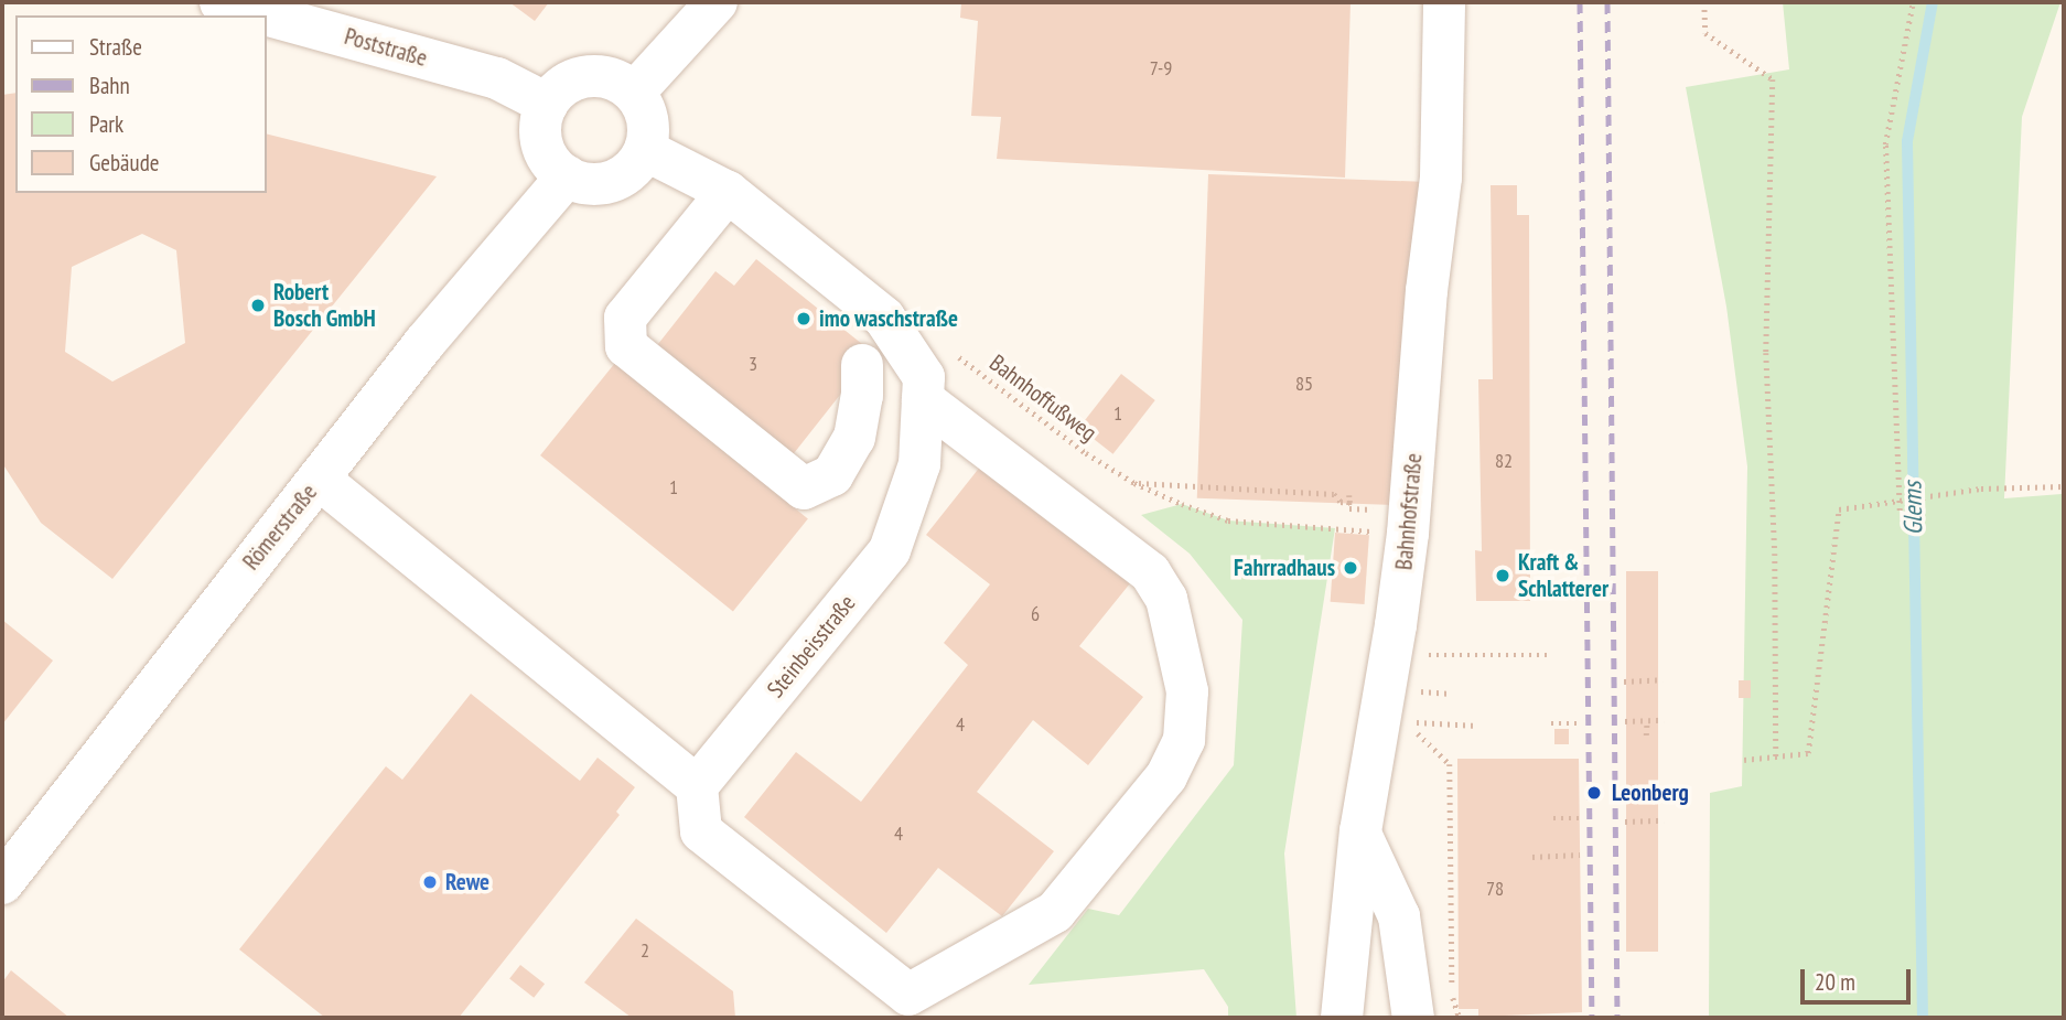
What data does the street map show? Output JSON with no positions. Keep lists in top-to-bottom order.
{
  "streets": {
    "street": [
      "Poststraße",
      "Bahnhofstraße",
      "Römerstraße",
      "Steinbeisstraße"
    ],
    "path": ["Bahnhoffußweg"]
  },
  "crossings": [
    ["Poststraße", "Römerstraße"],
    ["Poststraße", "Steinbeisstraße"],
    ["Römerstraße", "Steinbeisstraße"]
  ],
  "water": ["Glems"],
  "places": [
    "Robert Bosch GmbH",
    "imo waschstraße",
    "Fahrradhaus",
    "Kraft & Schlatterer",
    "Leonberg",
    "Rewe"
  ],
  "house_numbers": [
    "7-9",
    "3",
    "85",
    "1",
    "82",
    "1",
    "6",
    "4",
    "4",
    "78",
    "2"
  ],
  "legend": [
    "Straße",
    "Bahn",
    "Park",
    "Gebäude"
  ],
  "scale_bar": "20 m"
}
